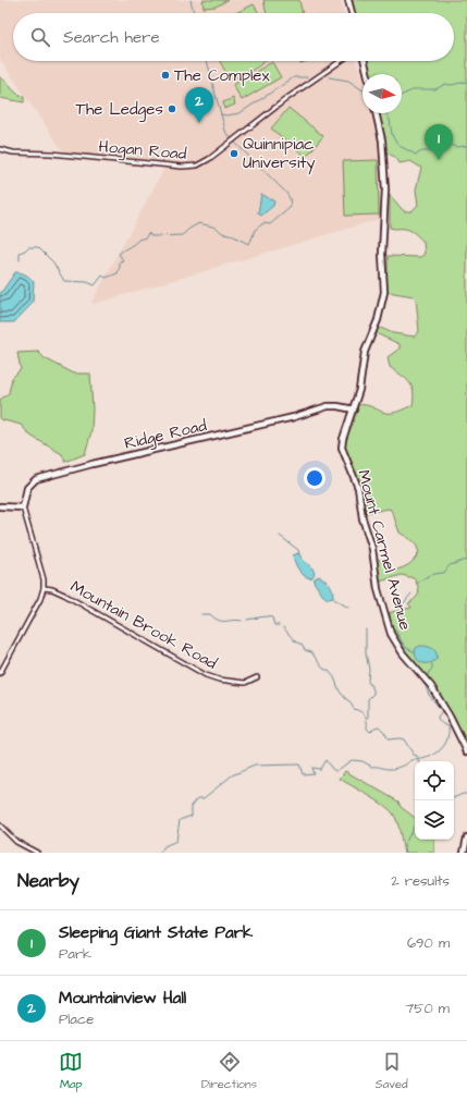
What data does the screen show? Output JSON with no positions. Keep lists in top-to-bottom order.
{
  "streets": {
    "main road": ["Ridge Road", "Mount Carmel Avenue"],
    "street": ["Hogan Road", "Mountain Brook Road"]
  },
  "crossings": [
    ["Ridge Road", "Mount Carmel Avenue"]
  ],
  "places": ["The Complex", "The Ledges", "Quinnipiac University"],
  "north": "right",
  "page": {
    "search": "Search here",
    "pins": ["2", "1"],
    "heading": ["Nearby", "2 results"],
    "list": [
      {
        "mark": "1",
        "name": "Sleeping Giant State Park",
        "note": "Park",
        "value": "690 m"
      },
      {
        "mark": "2",
        "name": "Mountainview Hall",
        "note": "Place",
        "value": "750 m"
      }
    ],
    "nav": ["Map", "Directions", "Saved"]
  }
}
